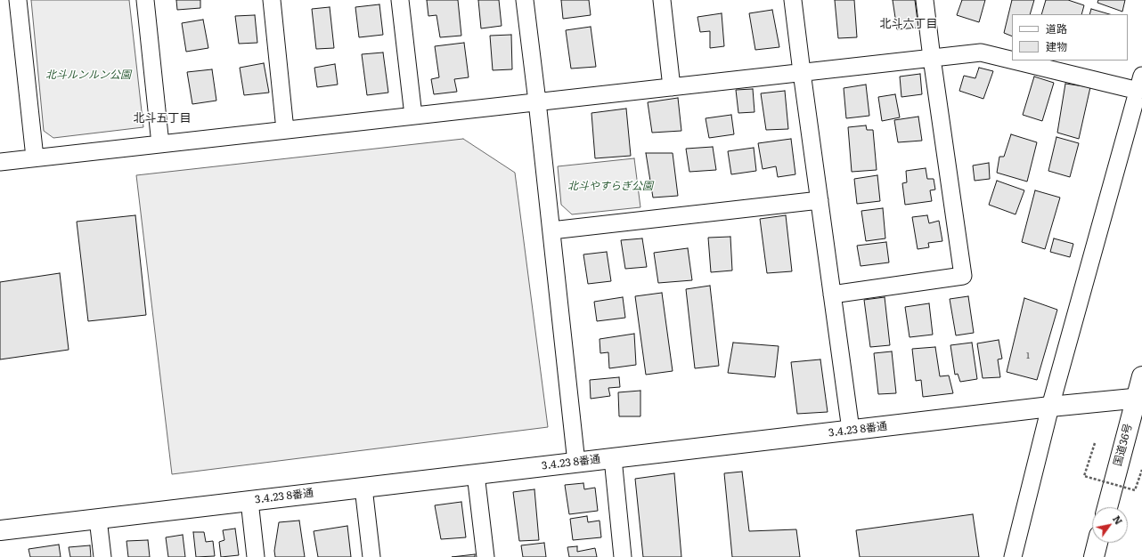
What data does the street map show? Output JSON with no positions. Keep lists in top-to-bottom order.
{
  "streets": {
    "main road": ["3.4.23 8番通", "国道36号"]
  },
  "crossings": [
    ["3.4.23 8番通", "国道36号"]
  ],
  "districts": ["北斗六丁目", "北斗五丁目"],
  "parks": ["北斗ルンルン公園", "北斗やすらぎ公園"],
  "house_numbers": ["1"],
  "legend": ["道路", "建物"],
  "north": "top right"
}
